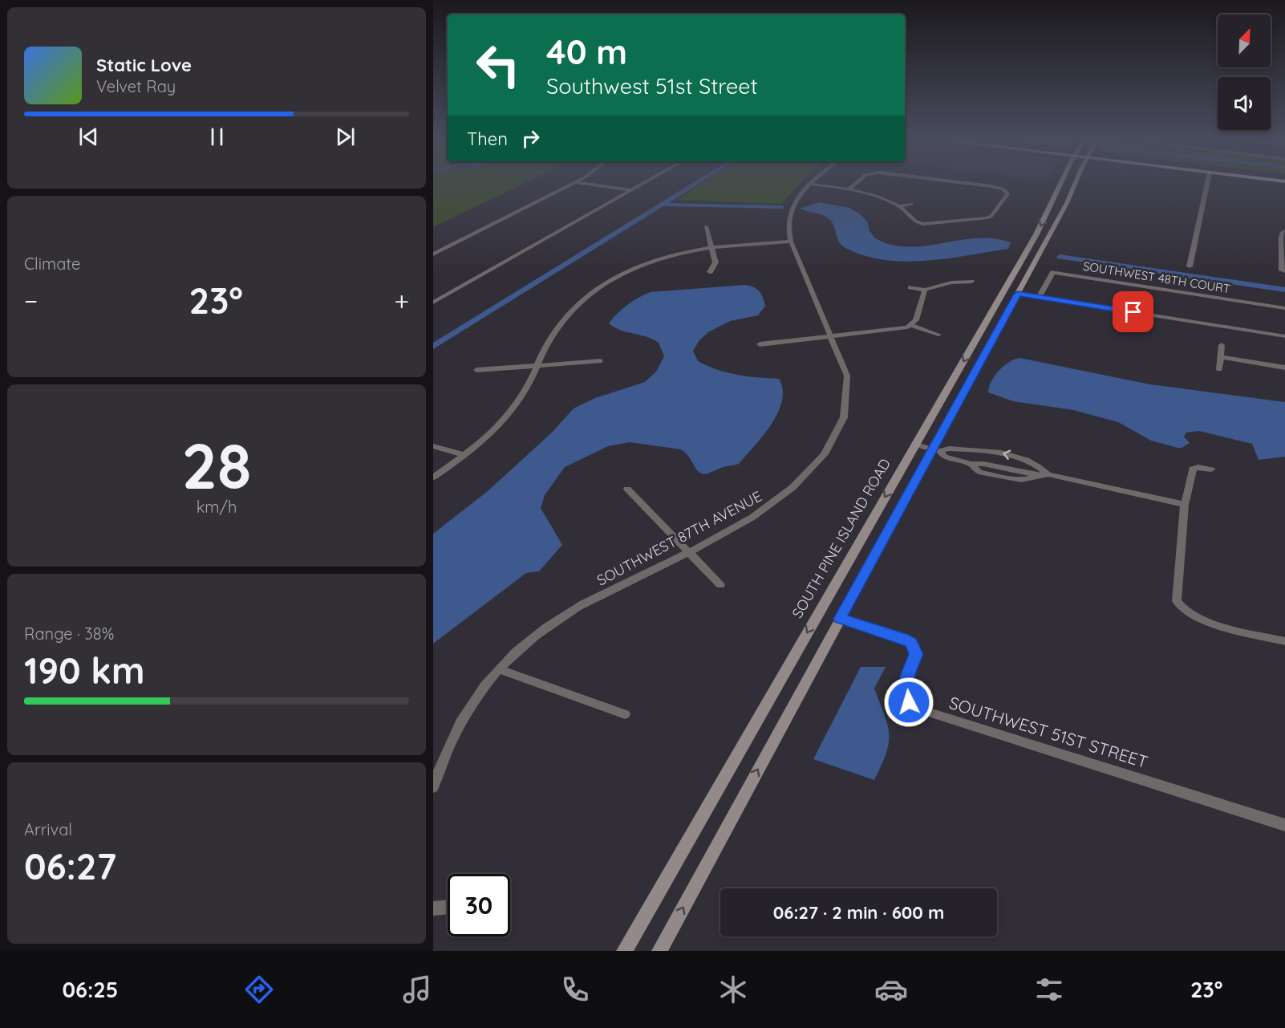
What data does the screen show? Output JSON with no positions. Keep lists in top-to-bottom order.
{
  "streets": {
    "main road": ["SOUTH PINE ISLAND ROAD"],
    "street": ["SOUTHWEST 48TH COURT", "SOUTHWEST 87TH AVENUE", "SOUTHWEST 51ST STREET"]
  },
  "north": "top right",
  "page": {
    "turn": ["40 m", "Southwest 51st Street"],
    "song": ["Static Love", "Velvet Ray"],
    "then": "Then",
    "tile": [
      "Climate",
      ["28", "km/h"],
      ["Range · 38%", "190 km"],
      ["Arrival", "06:27"]
    ],
    "heat": ["−", "23°", "+"],
    "limit": "30",
    "trip": "06:27 · 2 min · 600 m",
    "tabs": ["06:25", "23°"]
  }
}
